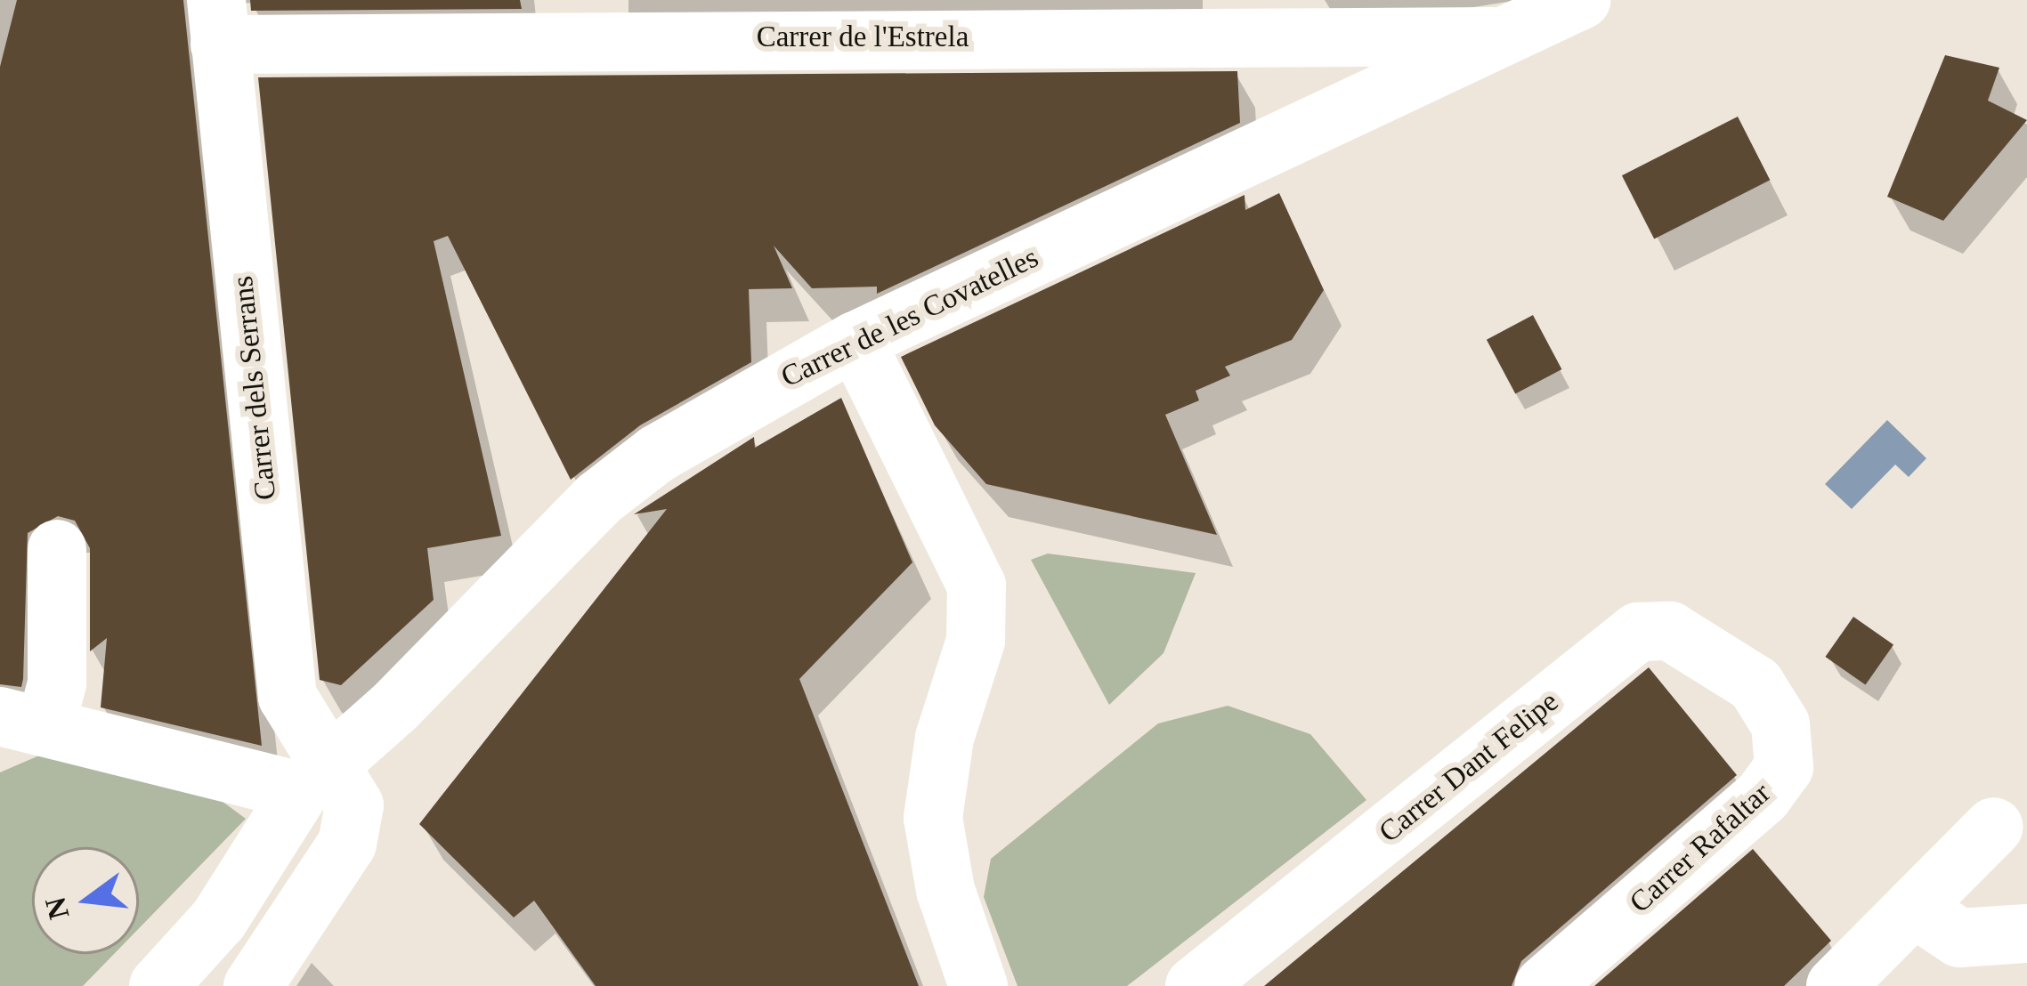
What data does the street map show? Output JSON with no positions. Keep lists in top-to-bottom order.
{
  "streets": {
    "street": [
      "Carrer de l'Estrela",
      "Carrer de les Covatelles",
      "Carrer dels Serrans",
      "Carrer Dant Felipe",
      "Carrer Rafaltar"
    ]
  },
  "crossings": [
    ["Carrer de l'Estrela", "Carrer de les Covatelles"],
    ["Carrer de l'Estrela", "Carrer dels Serrans"],
    ["Carrer de les Covatelles", "Carrer dels Serrans"],
    ["Carrer Dant Felipe", "Carrer Rafaltar"]
  ],
  "north": "left"
}
